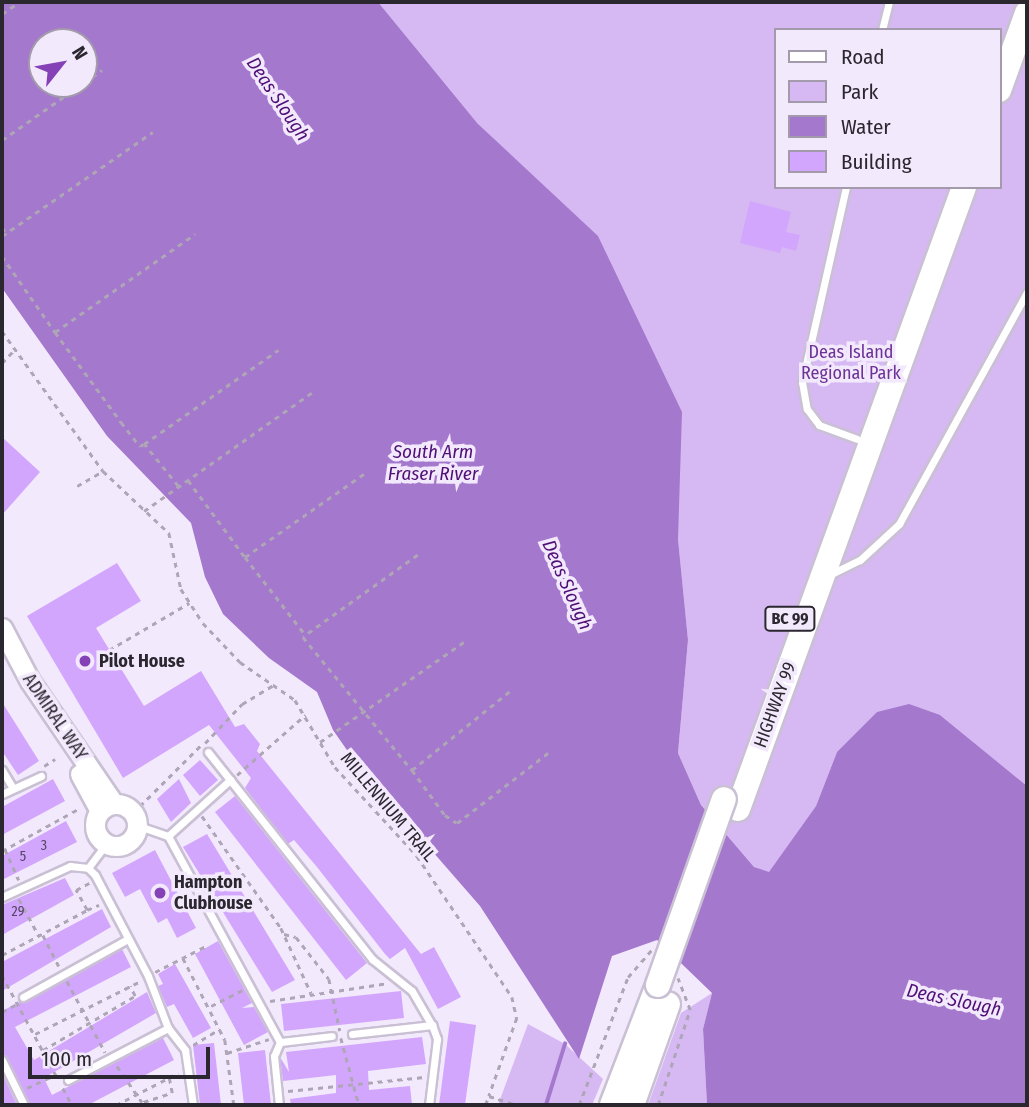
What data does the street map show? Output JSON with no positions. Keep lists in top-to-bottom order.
{
  "streets": {
    "highway": ["BC 99", "HIGHWAY 99"],
    "street": ["ADMIRAL WAY"],
    "path": ["MILLENNIUM TRAIL"]
  },
  "water": ["Deas Slough", "South Arm Fraser River"],
  "parks": ["Deas Island Regional Park"],
  "places": ["Pilot House", "Hampton Clubhouse"],
  "house_numbers": ["3", "5", "29"],
  "legend": [
    "Road",
    "Park",
    "Water",
    "Building"
  ],
  "scale_bar": "100 m",
  "north": "top right"
}
